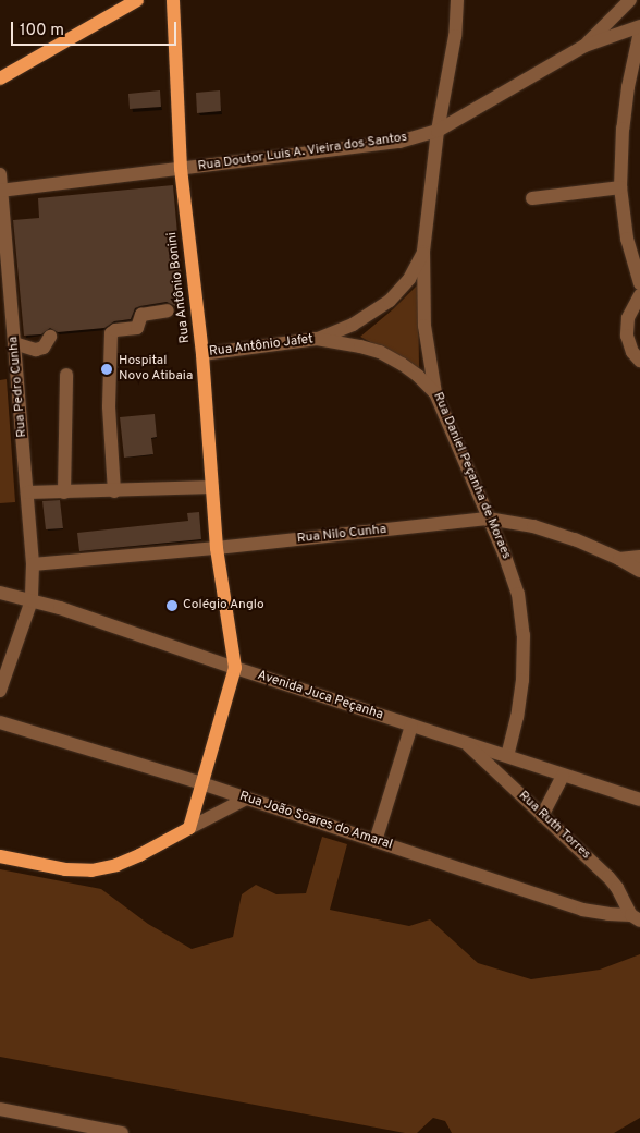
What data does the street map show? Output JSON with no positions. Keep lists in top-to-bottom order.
{
  "streets": {
    "main road": ["Rua Antônio Bonini"],
    "street": [
      "Rua Doutor Luis A. Vieira dos Santos",
      "Rua Antônio Jafet",
      "Rua Pedro Cunha",
      "Rua Daniel Peçanha de Moraes",
      "Rua Nilo Cunha",
      "Avenida Juca Peçanha",
      "Rua João Soares do Amaral",
      "Rua Ruth Torres"
    ]
  },
  "crossings": [
    ["Rua Doutor Luis A. Vieira dos Santos", "Rua Antônio Bonini"],
    ["Rua Doutor Luis A. Vieira dos Santos", "Rua Pedro Cunha"],
    ["Rua Doutor Luis A. Vieira dos Santos", "Rua Daniel Peçanha de Moraes"],
    ["Rua Antônio Bonini", "Rua Antônio Jafet"],
    ["Rua Antônio Bonini", "Rua Nilo Cunha"],
    ["Rua Antônio Bonini", "Avenida Juca Peçanha"],
    ["Rua Antônio Jafet", "Rua Daniel Peçanha de Moraes"],
    ["Rua Pedro Cunha", "Rua Nilo Cunha"],
    ["Rua Pedro Cunha", "Avenida Juca Peçanha"],
    ["Rua Daniel Peçanha de Moraes", "Rua Nilo Cunha"],
    ["Rua Daniel Peçanha de Moraes", "Avenida Juca Peçanha"],
    ["Avenida Juca Peçanha", "Rua Ruth Torres"],
    ["Rua João Soares do Amaral", "Rua Ruth Torres"]
  ],
  "places": ["Hospital Novo Atibaia", "Colégio Anglo"],
  "scale_bar": "100 m"
}
